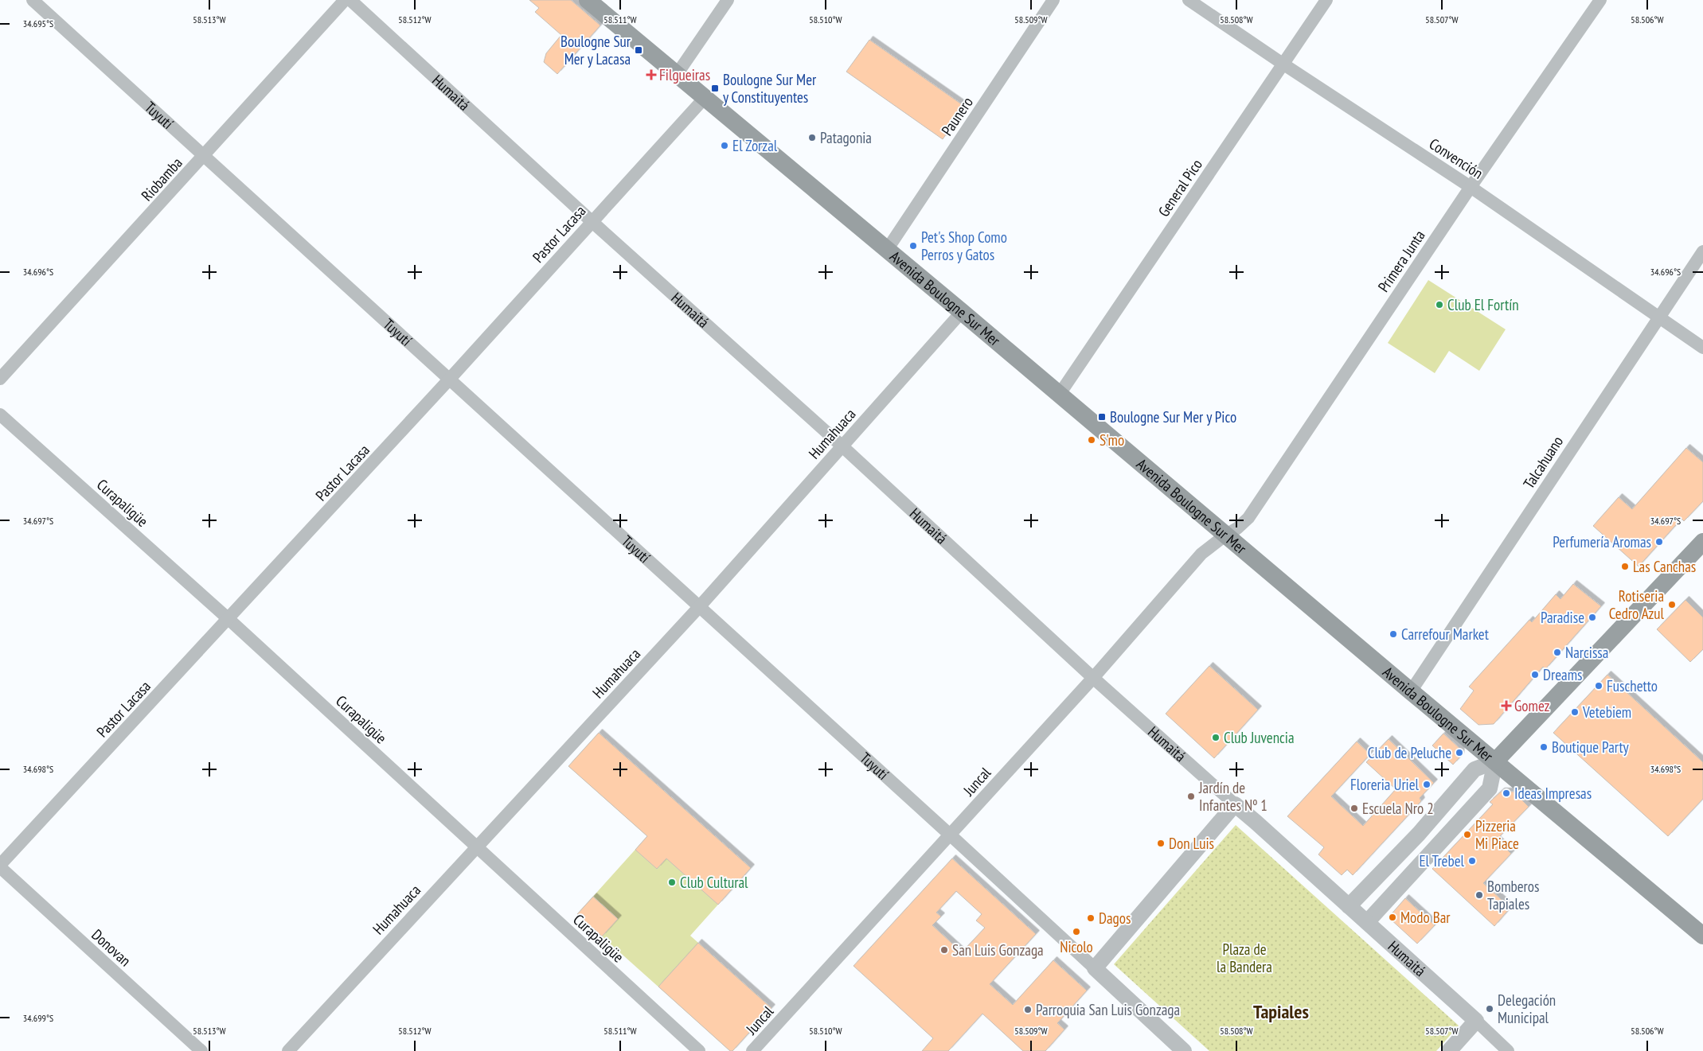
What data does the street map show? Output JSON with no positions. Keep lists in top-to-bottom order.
{
  "streets": {
    "main road": ["Avenida Boulogne Sur Mer"],
    "street": [
      "Humaitá",
      "Tuyutí",
      "Paunero",
      "Convención",
      "Riobamba",
      "General Pico",
      "Pastor Lacasa",
      "Primera Junta",
      "Humahuaca",
      "Talcahuano",
      "Curapaligüe",
      "Juncal",
      "Donovan"
    ]
  },
  "crossings": [
    ["Humaitá", "Pastor Lacasa"],
    ["Humaitá", "Humahuaca"],
    ["Humaitá", "Juncal"],
    ["Tuyutí", "Riobamba"],
    ["Tuyutí", "Pastor Lacasa"],
    ["Tuyutí", "Humahuaca"],
    ["Tuyutí", "Juncal"],
    ["Paunero", "Avenida Boulogne Sur Mer"],
    ["Convención", "General Pico"],
    ["Convención", "Primera Junta"],
    ["Convención", "Talcahuano"],
    ["General Pico", "Avenida Boulogne Sur Mer"],
    ["Pastor Lacasa", "Avenida Boulogne Sur Mer"],
    ["Pastor Lacasa", "Curapaligüe"],
    ["Pastor Lacasa", "Donovan"],
    ["Primera Junta", "Avenida Boulogne Sur Mer"],
    ["Primera Junta", "Juncal"],
    ["Avenida Boulogne Sur Mer", "Humahuaca"],
    ["Avenida Boulogne Sur Mer", "Talcahuano"],
    ["Avenida Boulogne Sur Mer", "Juncal"],
    ["Humahuaca", "Curapaligüe"]
  ],
  "districts": ["Tapiales"],
  "parks": ["Plaza de la Bandera"],
  "places": {
    "transit": ["Boulogne Sur Mer y Lacasa", "Boulogne Sur Mer y Constituyentes", "Boulogne Sur Mer y Pico"],
    "health": ["Filgueiras", "Gomez"],
    "other": [
      "Patagonia",
      "El Zorzal",
      "Pet's Shop Como Perros y Gatos",
      "Club El Fortín",
      "S'mo",
      "Perfumería Aromas",
      "Las Canchas",
      "Rotiseria Cedro Azul",
      "Paradise",
      "Carrefour Market",
      "Narcissa",
      "Dreams",
      "Fuschetto",
      "Vetebiem",
      "Club Juvencia",
      "Boutique Party",
      "Club de Peluche",
      "Floreria Uriel",
      "Ideas Impresas",
      "Jardín de Infantes Nº 1",
      "Escuela Nro 2",
      "Pizzeria Mi Piace",
      "Don Luis",
      "El Trebel",
      "Club Cultural",
      "Bomberos Tapiales",
      "Modo Bar",
      "Dagos",
      "Nicolo",
      "San Luis Gonzaga",
      "Delegación Municipal",
      "Parroquia San Luis Gonzaga"
    ]
  },
  "coordinates": [
    "58.513°W",
    "58.512°W",
    "58.511°W",
    "58.510°W",
    "58.509°W",
    "58.508°W",
    "58.507°W",
    "58.506°W",
    "34.695°S",
    "34.696°S",
    "34.697°S",
    "34.698°S",
    "34.699°S"
  ]
}
